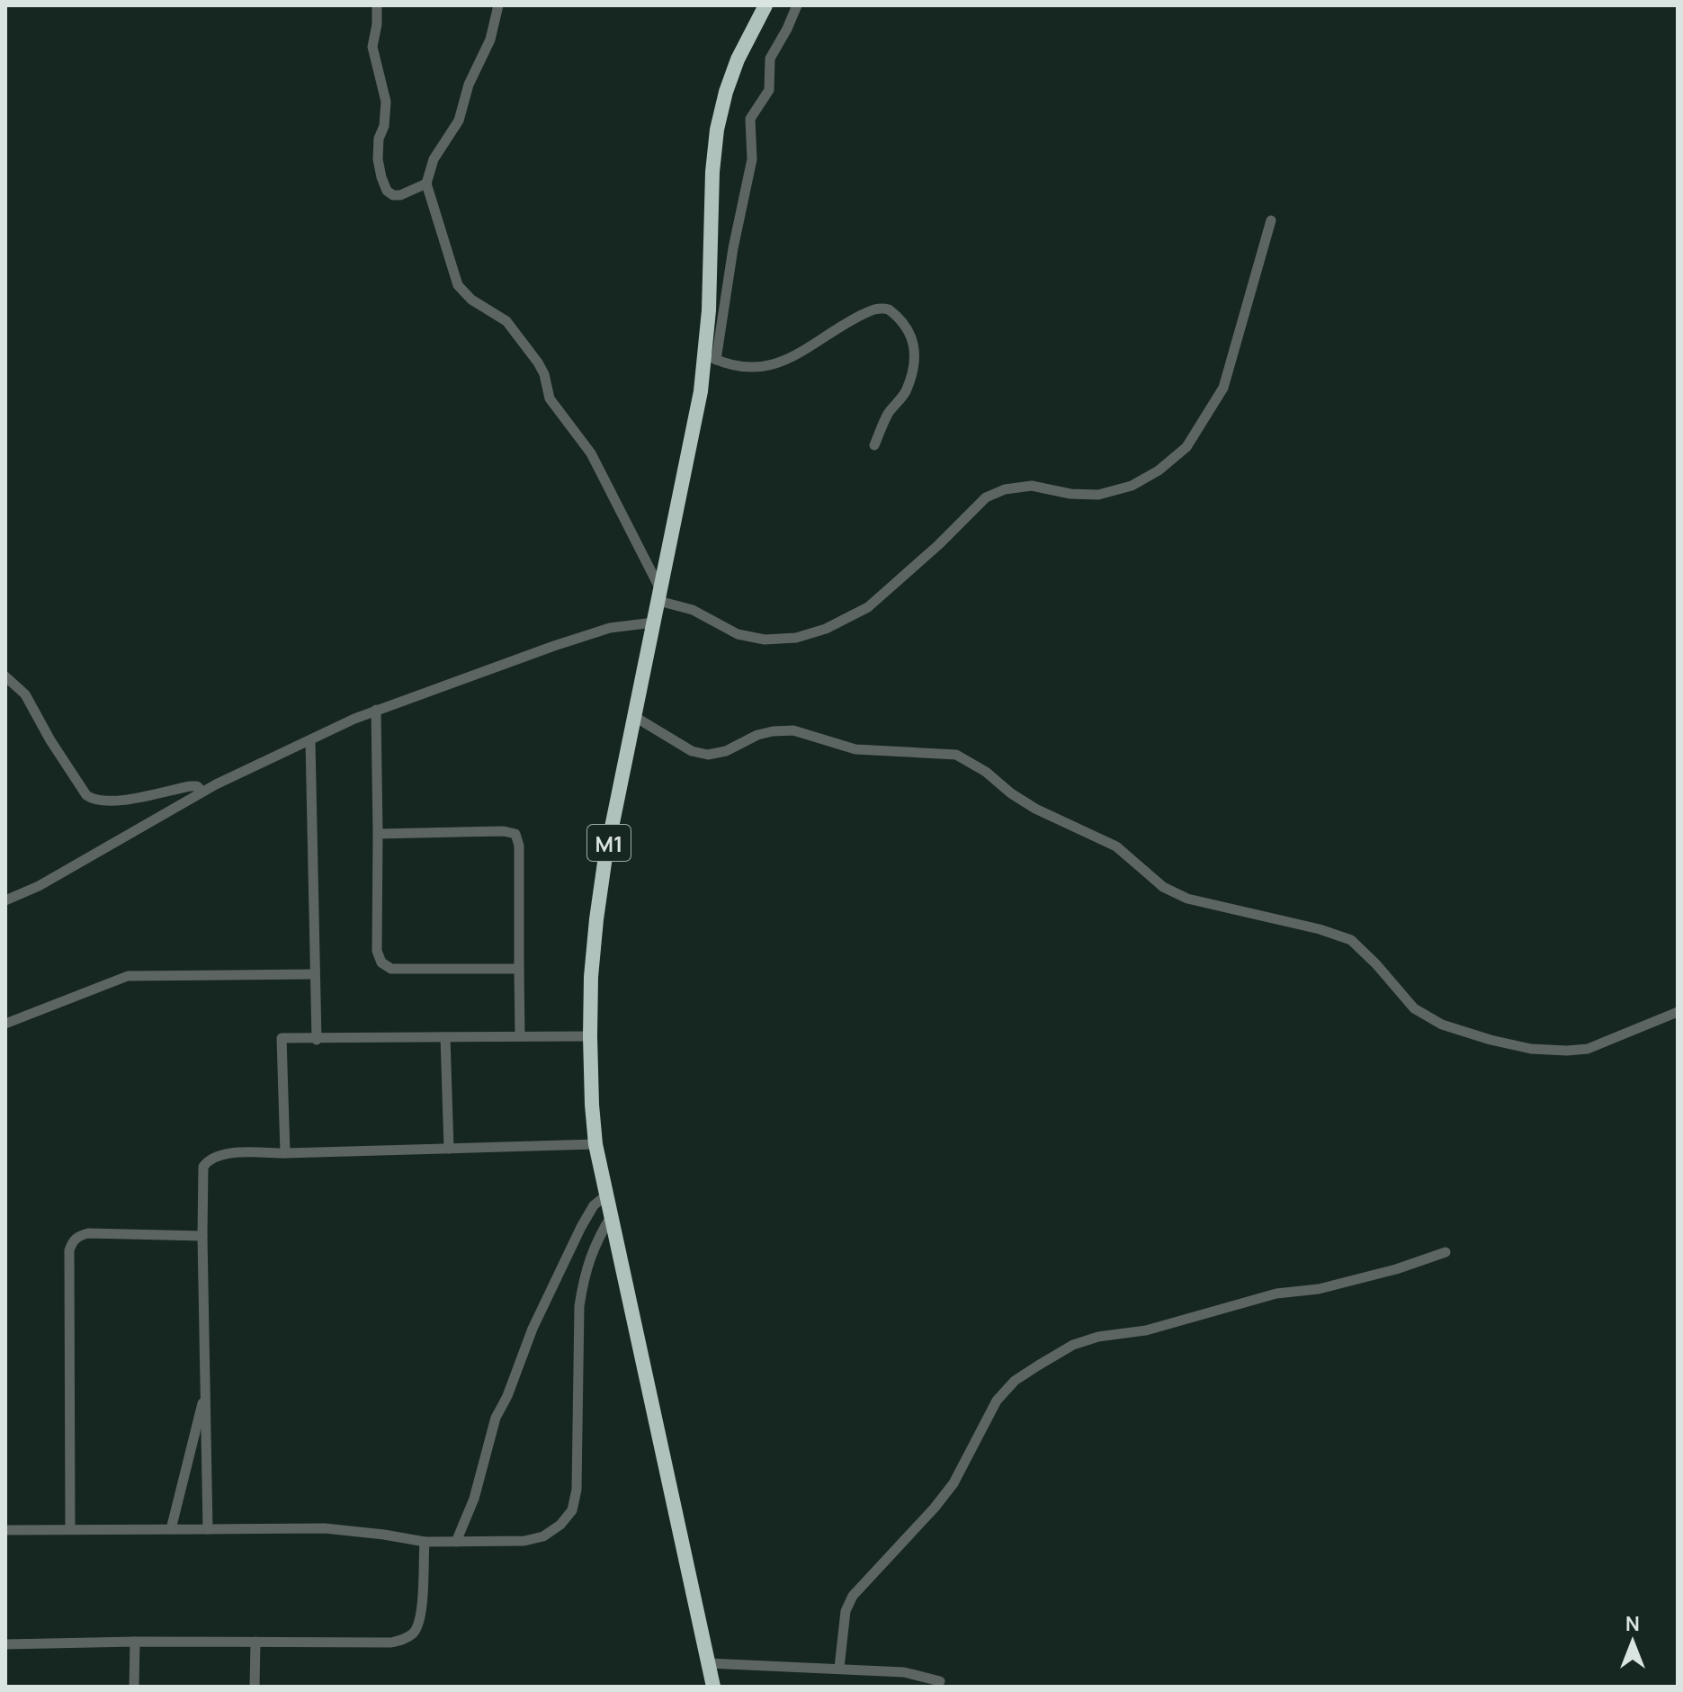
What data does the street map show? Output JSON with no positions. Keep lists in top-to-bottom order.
{
  "streets": {
    "highway": ["M1"]
  },
  "north": "top"
}
